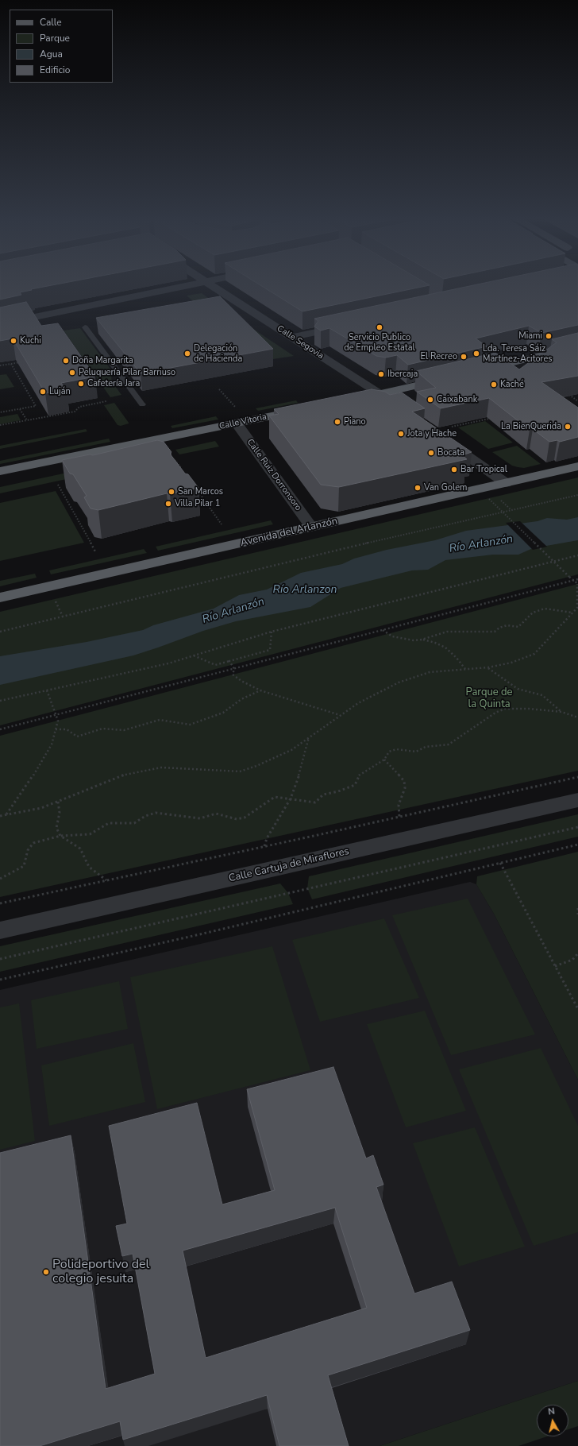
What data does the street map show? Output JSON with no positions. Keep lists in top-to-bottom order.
{
  "streets": {
    "highway": ["Calle Vitoria", "Avenida del Arlanzón"],
    "street": ["Calle Segovia", "Calle Ruiz Dorronsoro", "Calle Cartuja de Miraflores"]
  },
  "crossings": [
    ["Calle Vitoria", "Calle Ruiz Dorronsoro"],
    ["Calle Ruiz Dorronsoro", "Avenida del Arlanzón"]
  ],
  "water": ["Río Arlanzón", "Río Arlanzon"],
  "parks": ["Parque de la Quinta"],
  "places": [
    "Servicio Publico de Empleo Estatal",
    "Miami",
    "Kuchi",
    "Delegación de Hacienda",
    "Lda. Teresa Sáiz Martínez-Acitores",
    "El Recreo",
    "Doña Margarita",
    "Peluquería Pilar Barriuso",
    "Ibercaja",
    "Cafetería Jara",
    "Kaché",
    "Luján",
    "Caixabank",
    "Piano",
    "La BienQuerida",
    "Jota y Hache",
    "Bocata",
    "Bar Tropical",
    "Van Golem",
    "San Marcos",
    "Villa Pilar 1",
    "Polideportivo del colegio jesuita"
  ],
  "legend": [
    "Calle",
    "Parque",
    "Agua",
    "Edificio"
  ],
  "north": "top"
}
